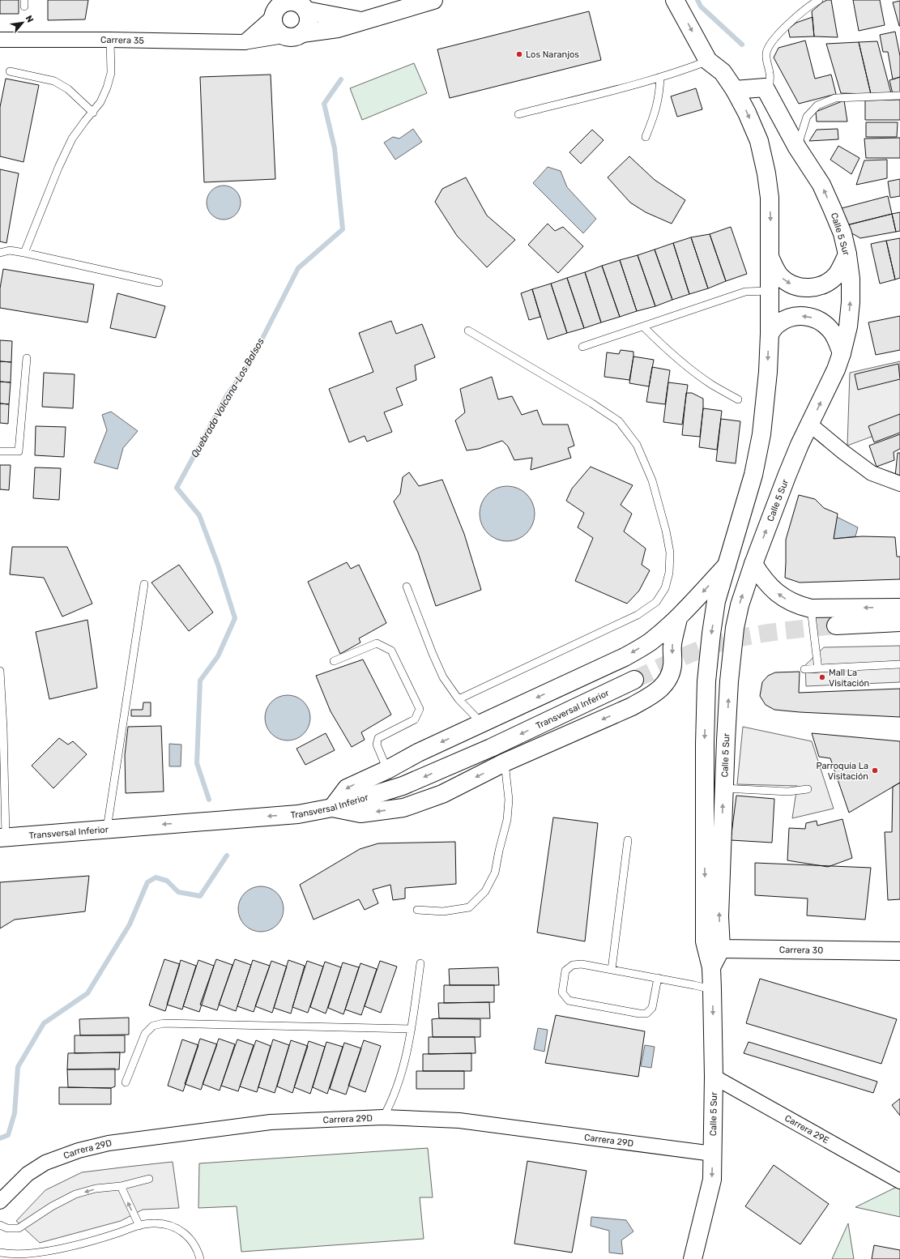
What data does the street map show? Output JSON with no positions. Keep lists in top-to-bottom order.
{
  "streets": {
    "street": [
      "Carrera 35",
      "Calle 5 Sur",
      "Transversal Inferior",
      "Carrera 30",
      "Carrera 29D",
      "Carrera 29E"
    ]
  },
  "crossings": [
    ["Calle 5 Sur", "Carrera 30"],
    ["Calle 5 Sur", "Carrera 29D"],
    ["Calle 5 Sur", "Carrera 29E"]
  ],
  "water": ["Quebrada Volcana-Los Balsos"],
  "places": ["Los Naranjos", "Mall La Visitación", "Parroquia La Visitación"],
  "north": "top right"
}
